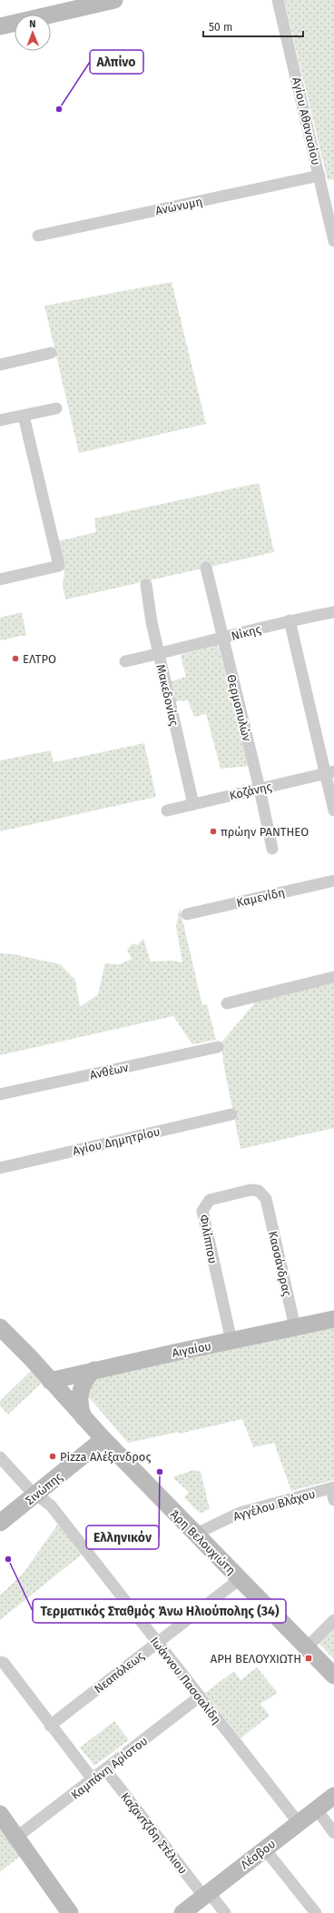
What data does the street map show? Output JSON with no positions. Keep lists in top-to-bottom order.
{
  "streets": {
    "street": [
      "Αγίου Αθανασίου",
      "Ανώνυμη",
      "Νίκης",
      "Μακεδονίας",
      "Θερμοπυλών",
      "Κοζάνης",
      "Καμενίδη",
      "Ανθέων",
      "Αγίου Δημητρίου",
      "Φιλίππου",
      "Κασσάνδρας",
      "Αιγαίου",
      "Σινώπης",
      "Αγγέλου Βλάχου",
      "Άρη Βελουχιώτη",
      "Νεαπόλεως",
      "Ιωάννου Πασσαλίδη",
      "Καμπάνη Αρίστου",
      "Καζαντζίδη Στέλιου",
      "Λέσβου"
    ]
  },
  "crossings": [
    ["Αγίου Αθανασίου", "Ανώνυμη"],
    ["Νίκης", "Μακεδονίας"],
    ["Νίκης", "Θερμοπυλών"],
    ["Μακεδονίας", "Κοζάνης"],
    ["Θερμοπυλών", "Κοζάνης"],
    ["Φιλίππου", "Κασσάνδρας"],
    ["Φιλίππου", "Αιγαίου"],
    ["Κασσάνδρας", "Αιγαίου"],
    ["Αιγαίου", "Άρη Βελουχιώτη"],
    ["Σινώπης", "Άρη Βελουχιώτη"],
    ["Σινώπης", "Ιωάννου Πασσαλίδη"],
    ["Αγγέλου Βλάχου", "Άρη Βελουχιώτη"],
    ["Άρη Βελουχιώτη", "Νεαπόλεως"],
    ["Νεαπόλεως", "Ιωάννου Πασσαλίδη"],
    ["Ιωάννου Πασσαλίδη", "Καμπάνη Αρίστου"],
    ["Ιωάννου Πασσαλίδη", "Λέσβου"],
    ["Καμπάνη Αρίστου", "Καζαντζίδη Στέλιου"],
    ["Καζαντζίδη Στέλιου", "Λέσβου"]
  ],
  "places": {
    "other": [
      "Αλπίνο",
      "ΕΛΤΡΟ",
      "πρώην PANTHEO",
      "Pizza Αλέξανδρος",
      "Ελληνικόν",
      "Τερματικός Σταθμός Άνω Ηλιούπολης (34)"
    ],
    "transit": ["ΑΡΗ ΒΕΛΟΥΧΙΩΤΗ"]
  },
  "scale_bar": "50 m",
  "north": "top"
}
